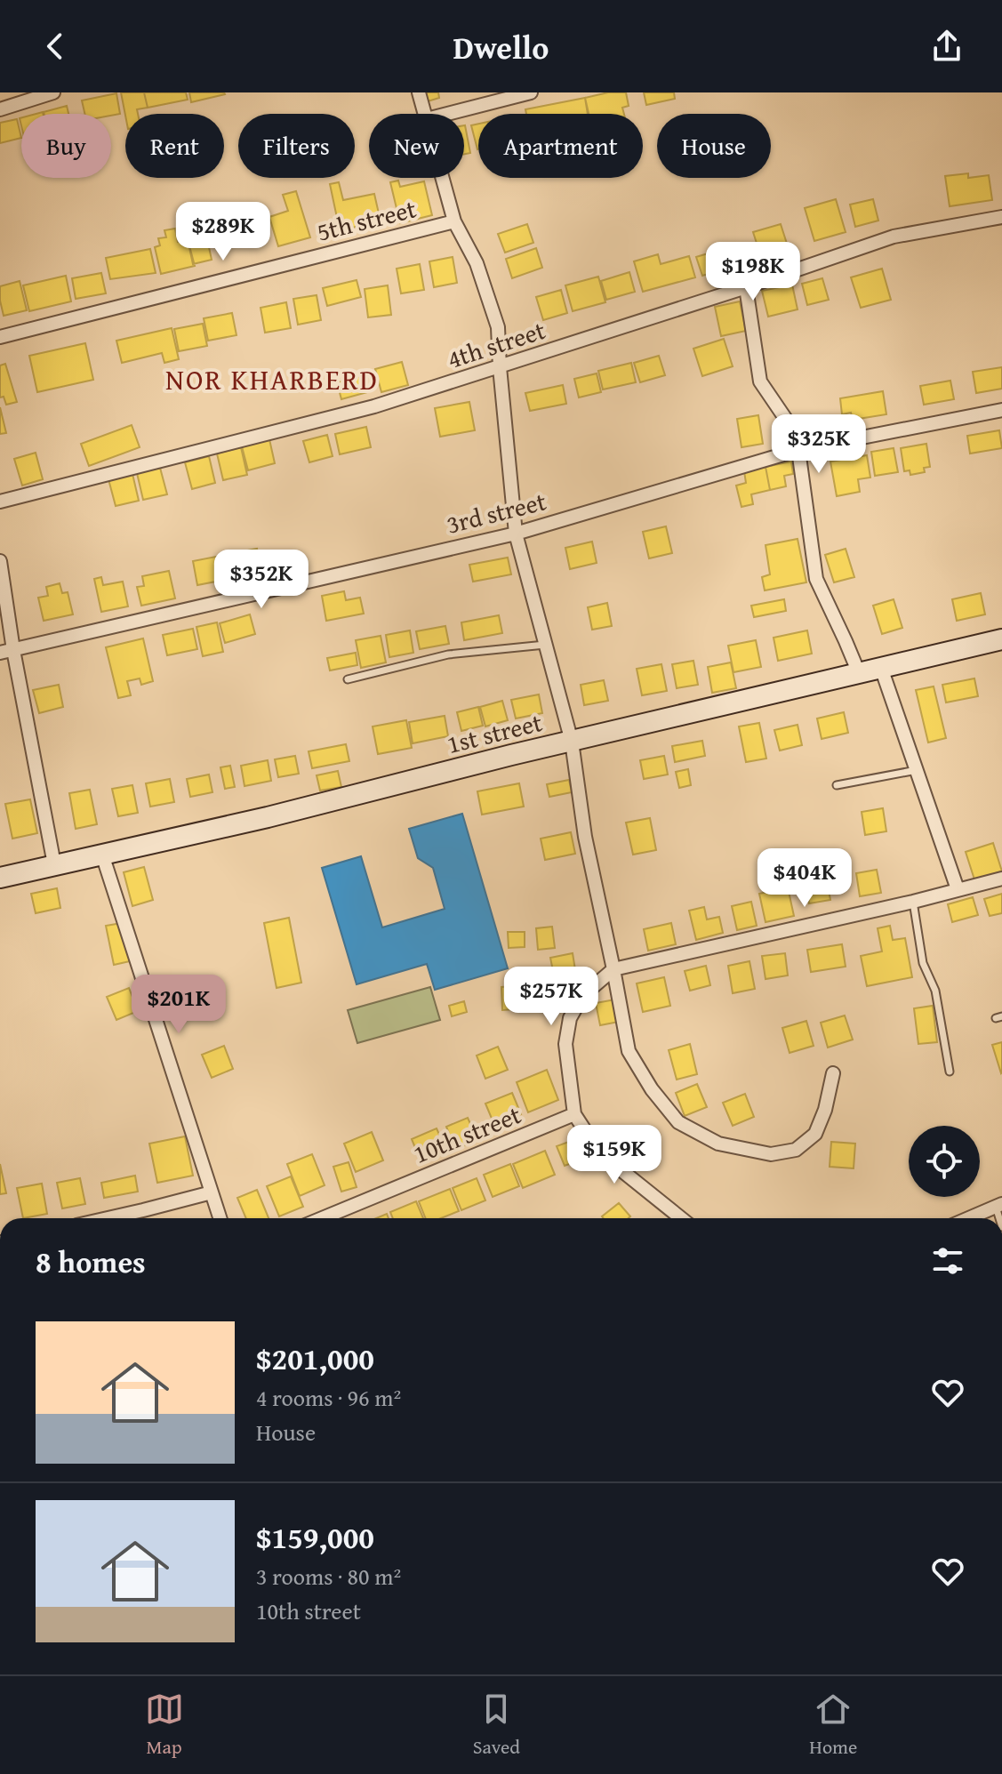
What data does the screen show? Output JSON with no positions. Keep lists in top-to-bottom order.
{
  "streets": {
    "main road": ["1st street"],
    "street": [
      "5th street",
      "4th street",
      "3rd street",
      "10th street"
    ]
  },
  "districts": ["NOR KHARBERD"],
  "page": {
    "header": "Dwello",
    "chip": [
      "Buy",
      "Rent",
      "Filters",
      "New",
      "Apartment",
      "House"
    ],
    "price": [
      "$289K",
      "$198K",
      "$325K",
      "$352K",
      "$404K",
      "$257K",
      "$201K",
      "$159K"
    ],
    "heading": "8 homes",
    "list": [
      {
        "name": "$201,000",
        "note": "4 rooms · 96 m² · House"
      },
      {
        "name": "$159,000",
        "note": "3 rooms · 80 m² · 10th street"
      }
    ],
    "tabs": ["Map", "Saved", "Home"]
  }
}
